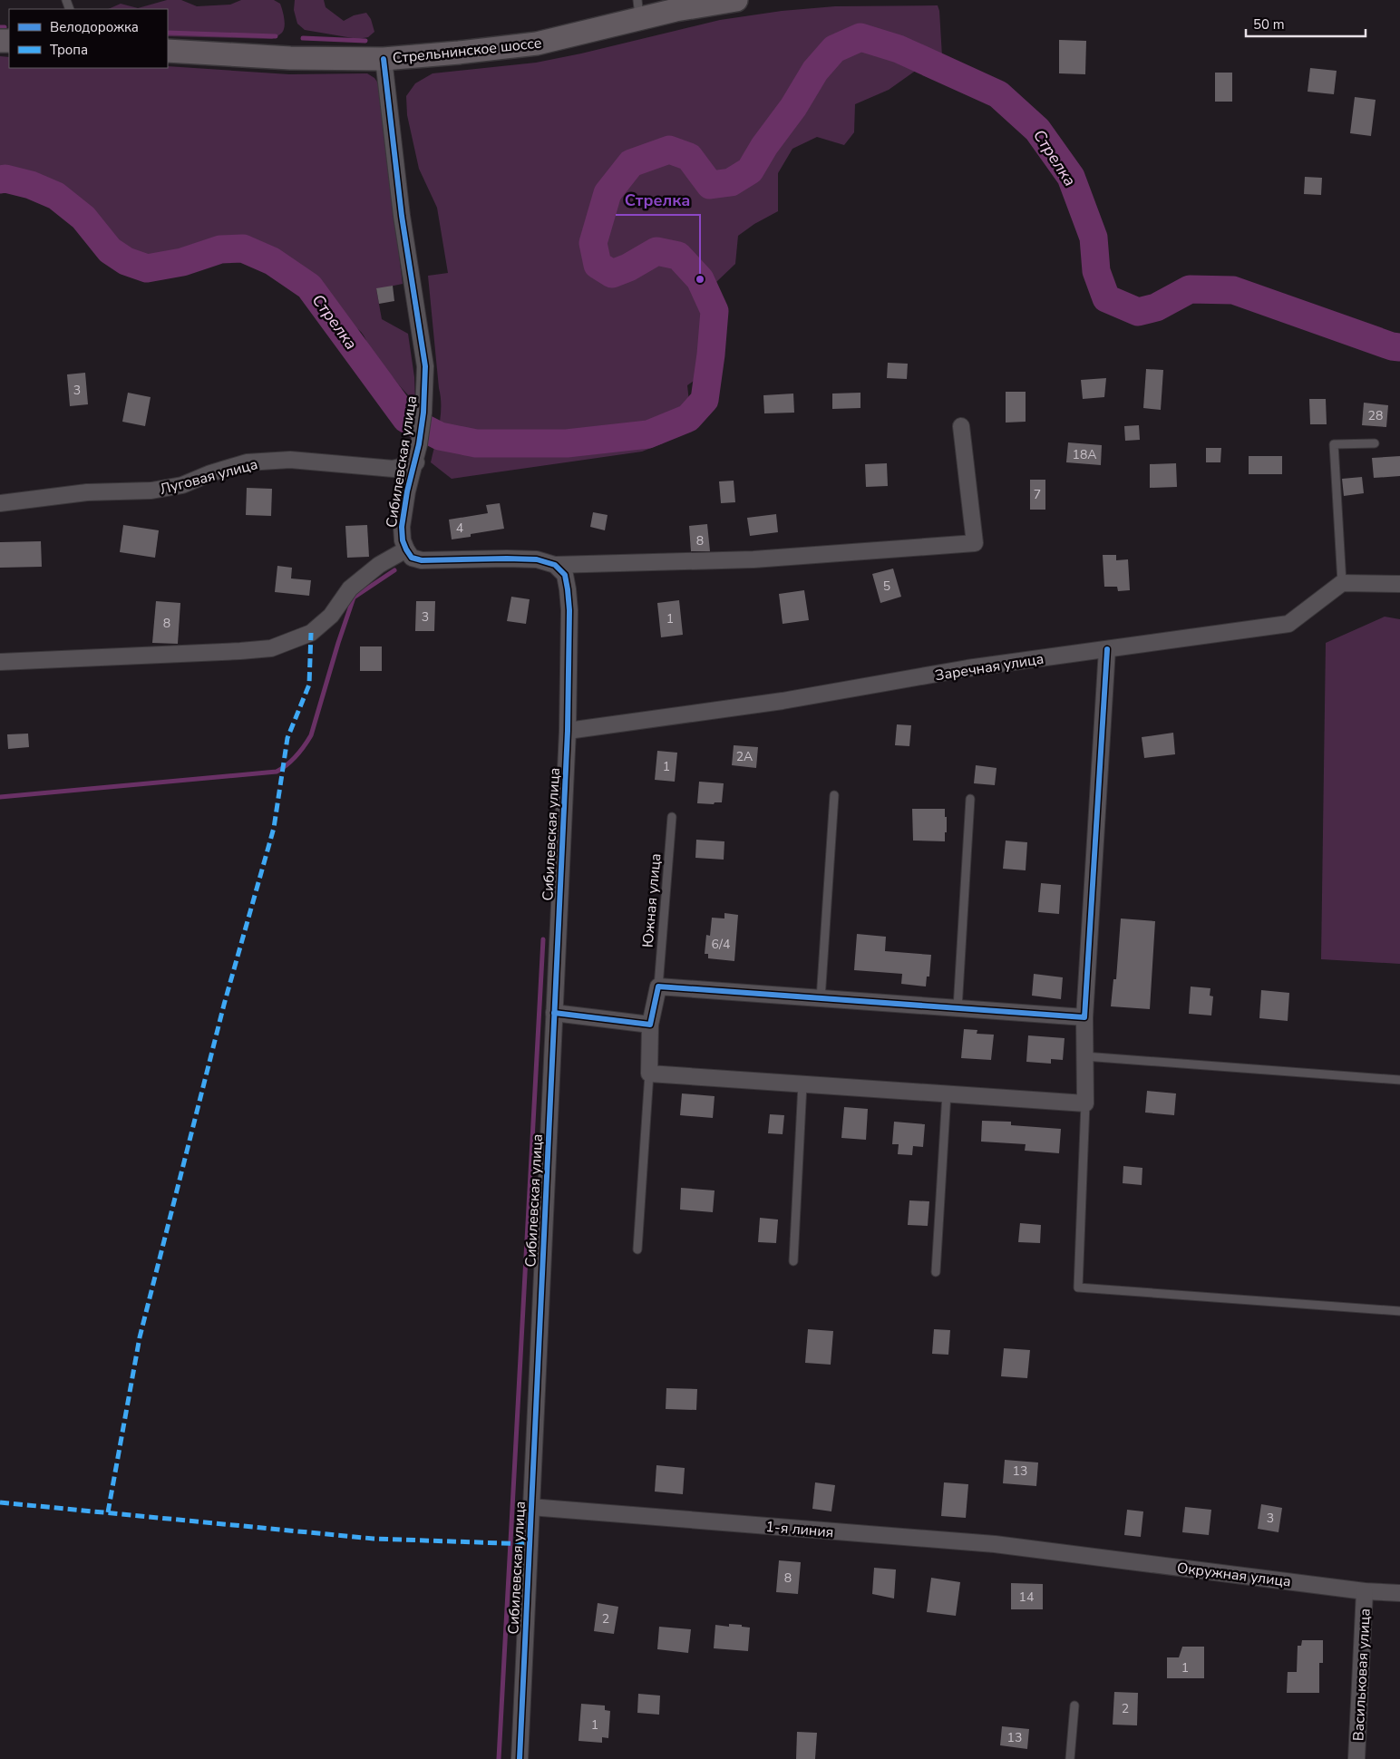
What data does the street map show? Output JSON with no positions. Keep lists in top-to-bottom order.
{
  "streets": {
    "main road": ["Стрельнинское шоссе"],
    "street": [
      "Сибилевская улица",
      "Луговая улица",
      "Заречная улица",
      "1-я линия",
      "Окружная улица",
      "Васильковая улица"
    ],
    "lane": ["Южная улица"]
  },
  "crossings": [
    ["Стрельнинское шоссе", "Сибилевская улица"],
    ["Сибилевская улица", "Луговая улица"],
    ["Сибилевская улица", "Заречная улица"],
    ["Сибилевская улица", "1-я линия"],
    ["1-я линия", "Окружная улица"],
    ["Окружная улица", "Васильковая улица"]
  ],
  "water": ["Стрелка"],
  "places": ["Стрелка"],
  "house_numbers": [
    "3",
    "28",
    "18А",
    "7",
    "4",
    "8",
    "5",
    "3",
    "1",
    "8",
    "2А",
    "1",
    "6/4",
    "13",
    "3",
    "8",
    "14",
    "2",
    "1",
    "2",
    "1",
    "13"
  ],
  "legend": ["Велодорожка", "Тропа"],
  "scale_bar": "50 m"
}
